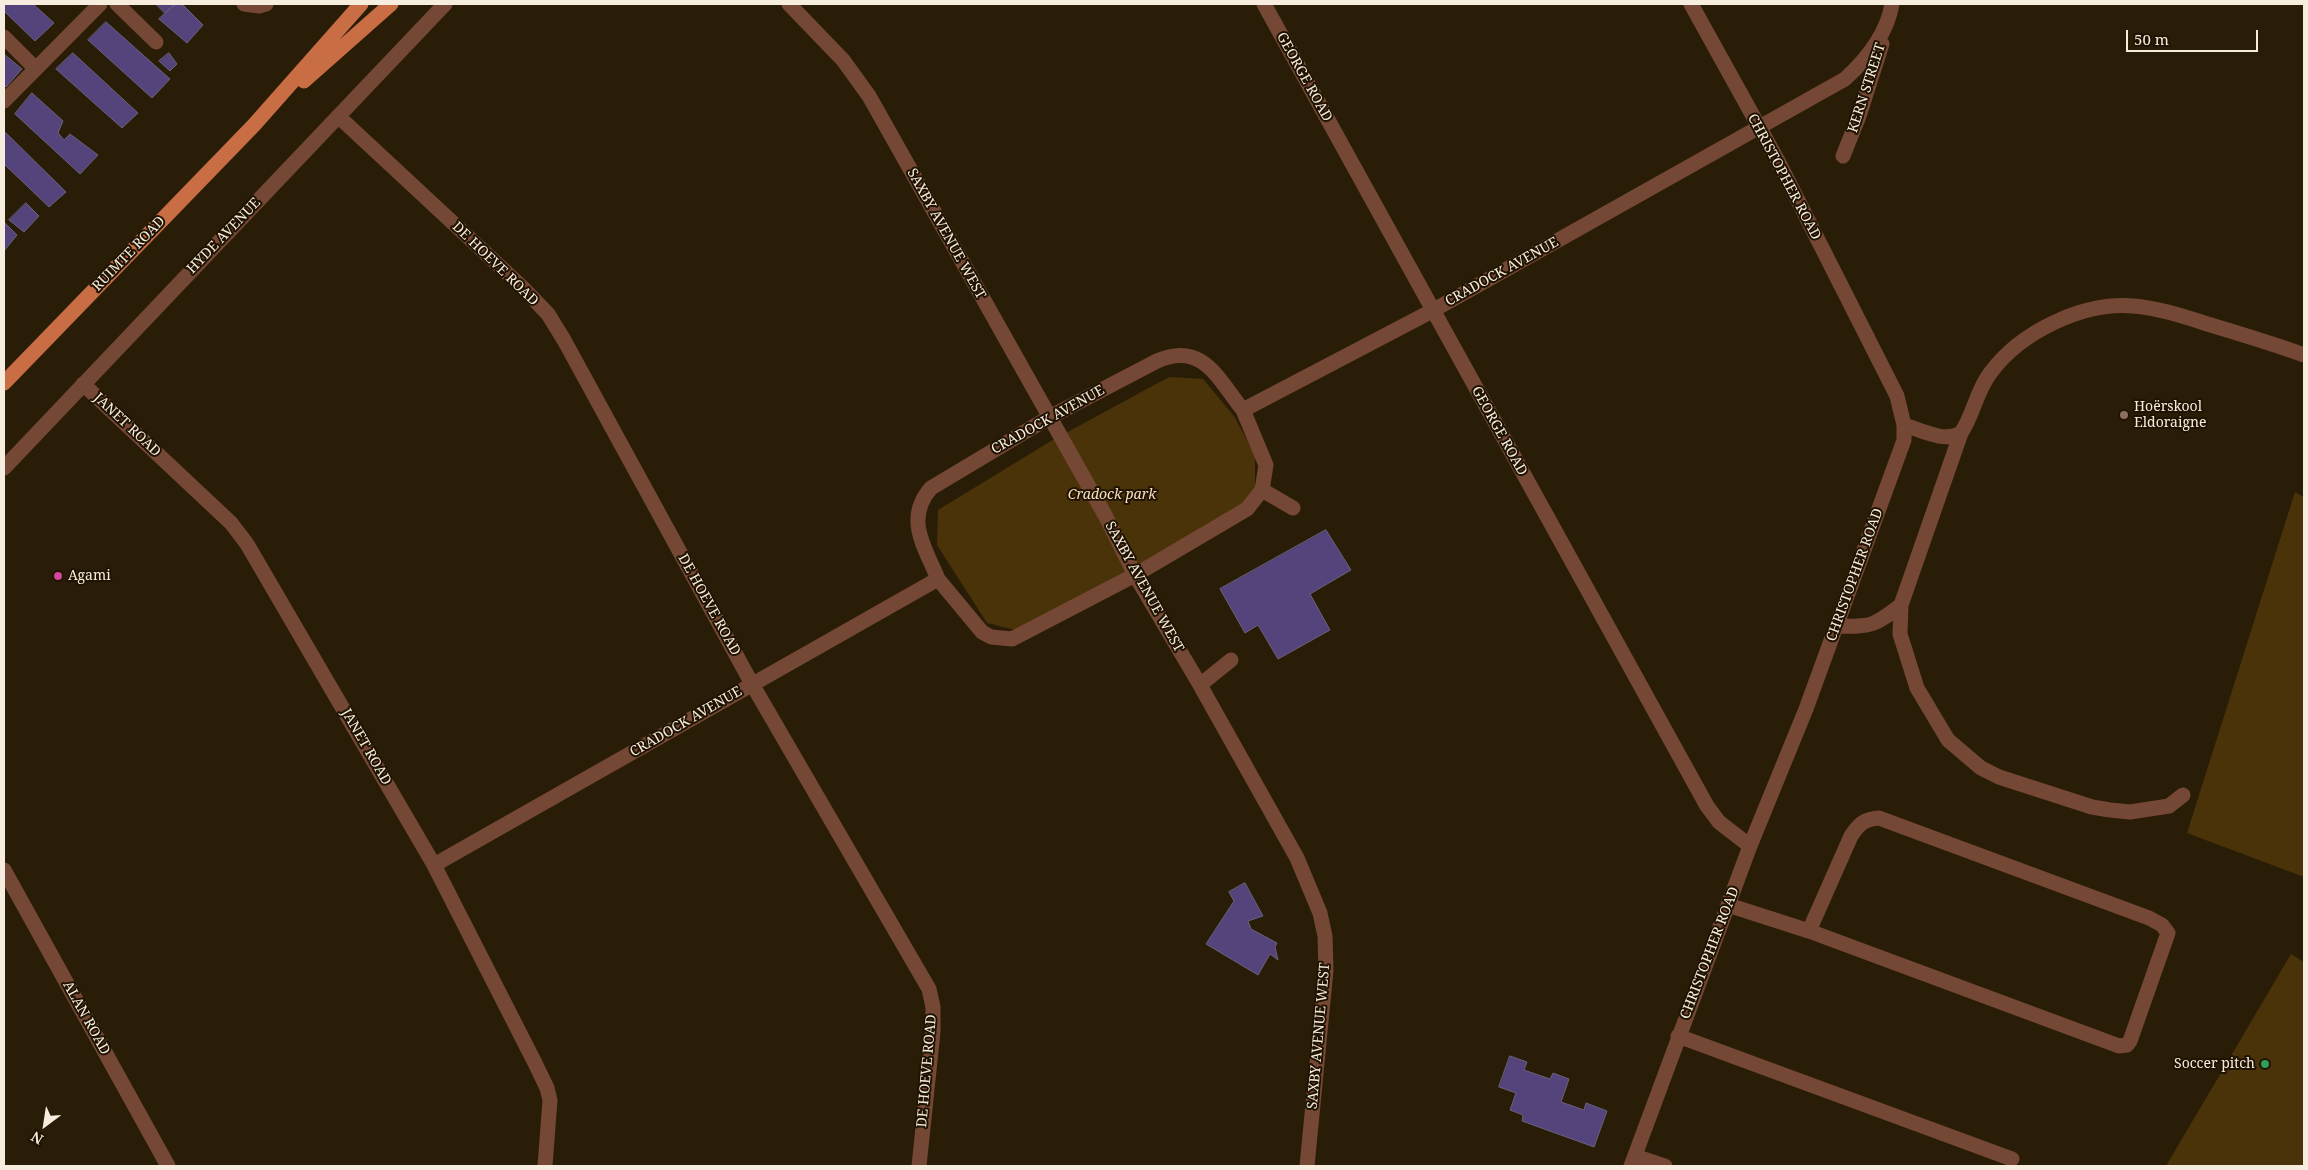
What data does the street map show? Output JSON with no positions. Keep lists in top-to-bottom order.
{
  "streets": {
    "main road": ["RUIMTE ROAD"],
    "street": [
      "GEORGE ROAD",
      "KERN STREET",
      "CHRISTOPHER ROAD",
      "SAXBY AVENUE WEST",
      "HYDE AVENUE",
      "DE HOEVE ROAD",
      "CRADOCK AVENUE",
      "JANET ROAD",
      "ALAN ROAD"
    ]
  },
  "crossings": [
    ["GEORGE ROAD", "CHRISTOPHER ROAD"],
    ["GEORGE ROAD", "CRADOCK AVENUE"],
    ["KERN STREET", "CHRISTOPHER ROAD"],
    ["KERN STREET", "CRADOCK AVENUE"],
    ["CHRISTOPHER ROAD", "CRADOCK AVENUE"],
    ["SAXBY AVENUE WEST", "CRADOCK AVENUE"],
    ["HYDE AVENUE", "DE HOEVE ROAD"],
    ["HYDE AVENUE", "JANET ROAD"],
    ["DE HOEVE ROAD", "CRADOCK AVENUE"],
    ["CRADOCK AVENUE", "JANET ROAD"]
  ],
  "parks": ["Cradock park"],
  "places": ["Hoërskool Eldoraigne", "Agami", "Soccer pitch"],
  "scale_bar": "50 m",
  "north": "bottom left"
}
